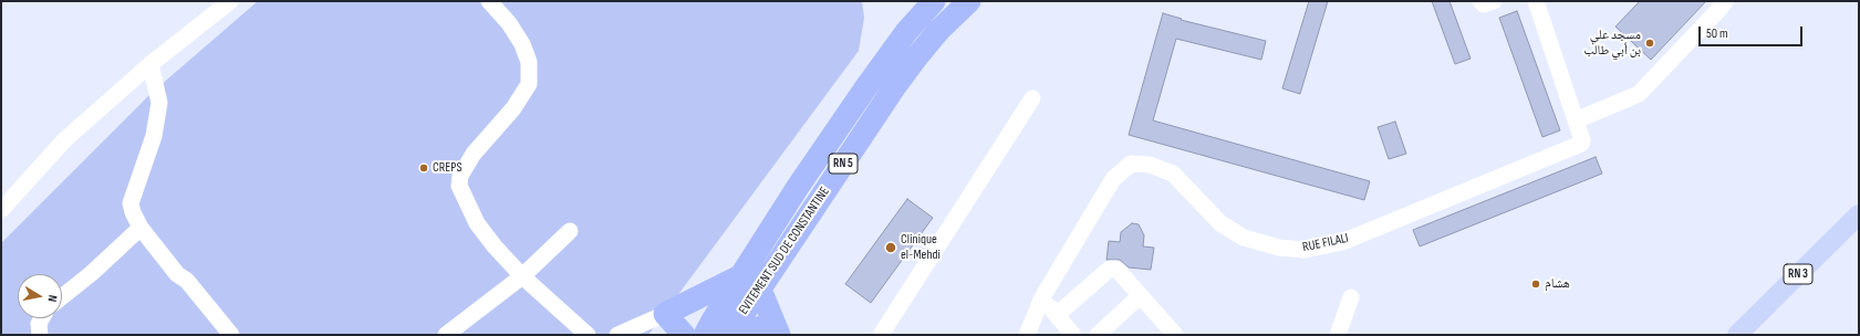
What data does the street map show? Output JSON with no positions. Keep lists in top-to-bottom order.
{
  "streets": {
    "highway": ["RN 5", "EVITEMENT SUD DE CONSTANTINE"],
    "main road": ["RN 3"],
    "street": ["RUE FILALI"]
  },
  "places": [
    "مسجد علي بن أبي طالب",
    "CREPS",
    "Clinique el-Mehdi",
    "هشام"
  ],
  "scale_bar": "50 m",
  "north": "right"
}
